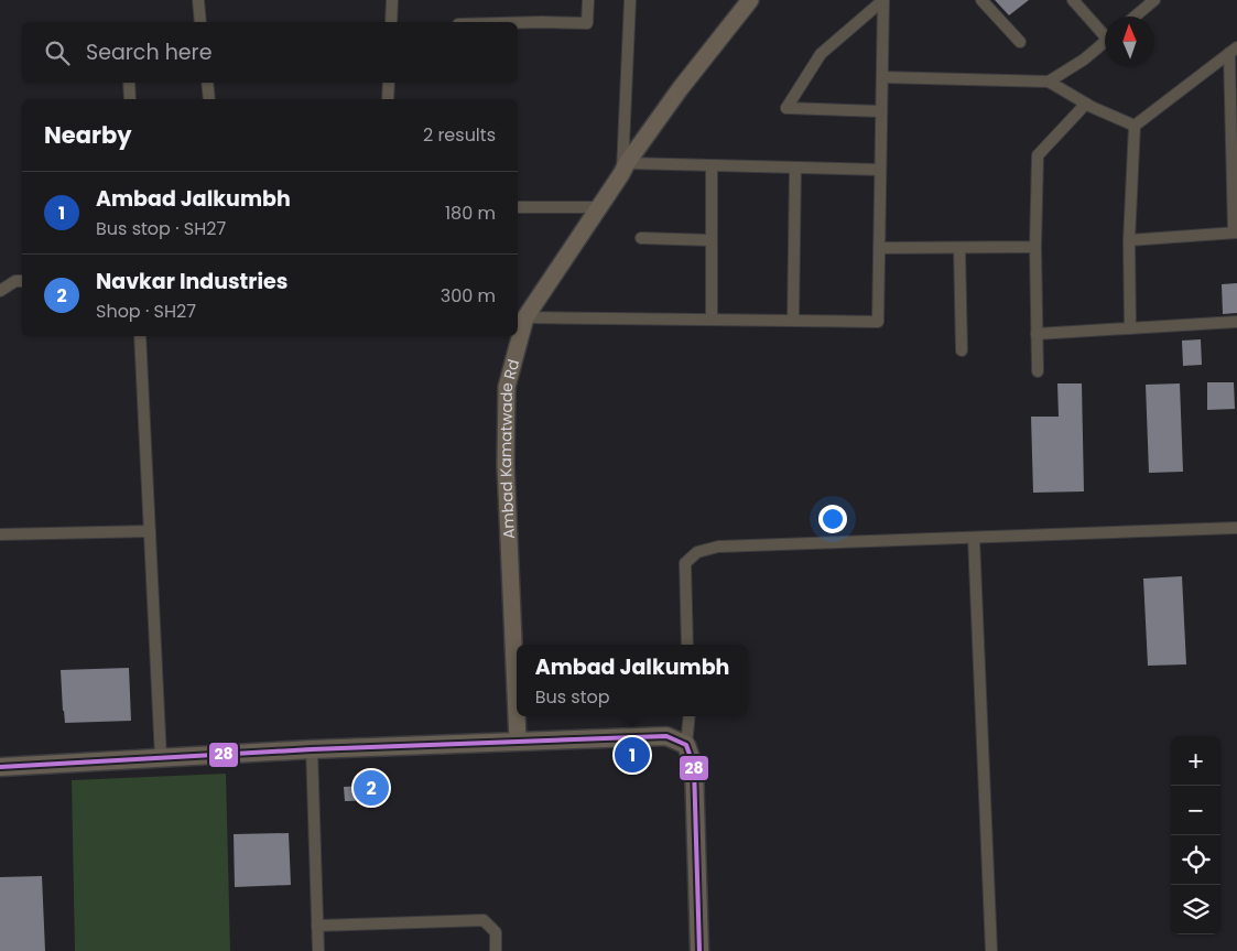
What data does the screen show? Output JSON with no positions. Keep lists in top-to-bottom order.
{
  "streets": {
    "street": ["Ambad Kamatwade Rd"]
  },
  "lines": ["transit line 28"],
  "north": "top",
  "page": {
    "search": "Search here",
    "heading": ["Nearby", "2 results"],
    "list": [
      {
        "mark": "1",
        "name": "Ambad Jalkumbh",
        "note": "Bus stop · SH27",
        "value": "180 m"
      },
      {
        "mark": "2",
        "name": "Navkar Industries",
        "note": "Shop · SH27",
        "value": "300 m"
      }
    ],
    "popup": ["Ambad Jalkumbh", "Bus stop"],
    "pins": ["1", "2"],
    "map_buttons": ["+", "−"]
  }
}
